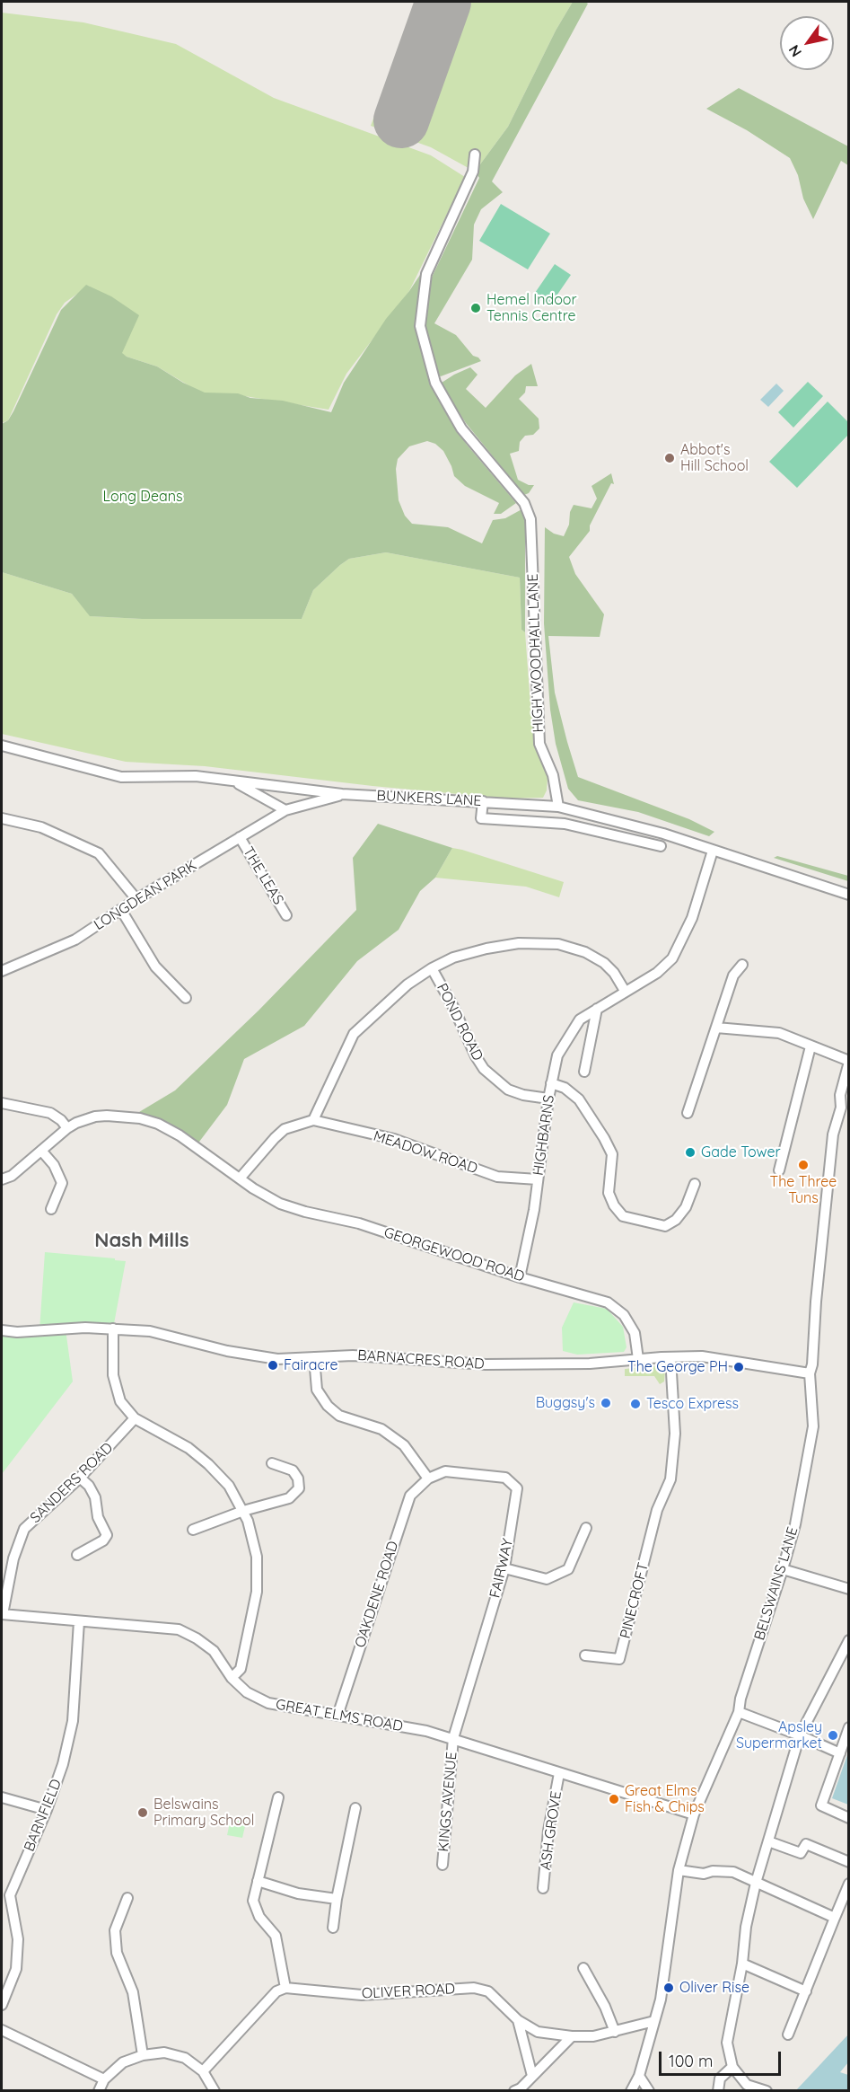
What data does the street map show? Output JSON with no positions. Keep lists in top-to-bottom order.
{
  "streets": {
    "street": [
      "HIGH WOODHALL LANE",
      "BUNKERS LANE",
      "THE LEAS",
      "LONGDEAN PARK",
      "POND ROAD",
      "HIGHBARNS",
      "MEADOW ROAD",
      "GEORGEWOOD ROAD",
      "BARNACRES ROAD",
      "SANDERS ROAD",
      "FAIRWAY",
      "BELSWAINS LANE",
      "OAKDENE ROAD",
      "PINECROFT",
      "GREAT ELMS ROAD",
      "KINGS AVENUE",
      "BARNFIELD",
      "ASH GROVE",
      "OLIVER ROAD"
    ]
  },
  "crossings": [
    ["HIGH WOODHALL LANE", "BUNKERS LANE"],
    ["BUNKERS LANE", "LONGDEAN PARK"],
    ["BUNKERS LANE", "HIGHBARNS"],
    ["THE LEAS", "LONGDEAN PARK"],
    ["POND ROAD", "HIGHBARNS"],
    ["HIGHBARNS", "MEADOW ROAD"],
    ["HIGHBARNS", "GEORGEWOOD ROAD"],
    ["GEORGEWOOD ROAD", "BARNACRES ROAD"],
    ["BARNACRES ROAD", "BELSWAINS LANE"],
    ["BARNACRES ROAD", "PINECROFT"],
    ["SANDERS ROAD", "GREAT ELMS ROAD"],
    ["FAIRWAY", "OAKDENE ROAD"],
    ["FAIRWAY", "GREAT ELMS ROAD"],
    ["FAIRWAY", "KINGS AVENUE"],
    ["BELSWAINS LANE", "GREAT ELMS ROAD"],
    ["OAKDENE ROAD", "GREAT ELMS ROAD"],
    ["GREAT ELMS ROAD", "KINGS AVENUE"],
    ["GREAT ELMS ROAD", "BARNFIELD"],
    ["GREAT ELMS ROAD", "ASH GROVE"]
  ],
  "districts": ["Nash Mills"],
  "parks": ["Long Deans"],
  "places": [
    "Hemel Indoor Tennis Centre",
    "Abbot's Hill School",
    "Gade Tower",
    "The Three Tuns",
    "Fairacre",
    "The George PH",
    "Buggsy's",
    "Tesco Express",
    "Apsley Supermarket",
    "Great Elms Fish & Chips",
    "Belswains Primary School",
    "Oliver Rise"
  ],
  "scale_bar": "100 m",
  "north": "bottom left"
}
